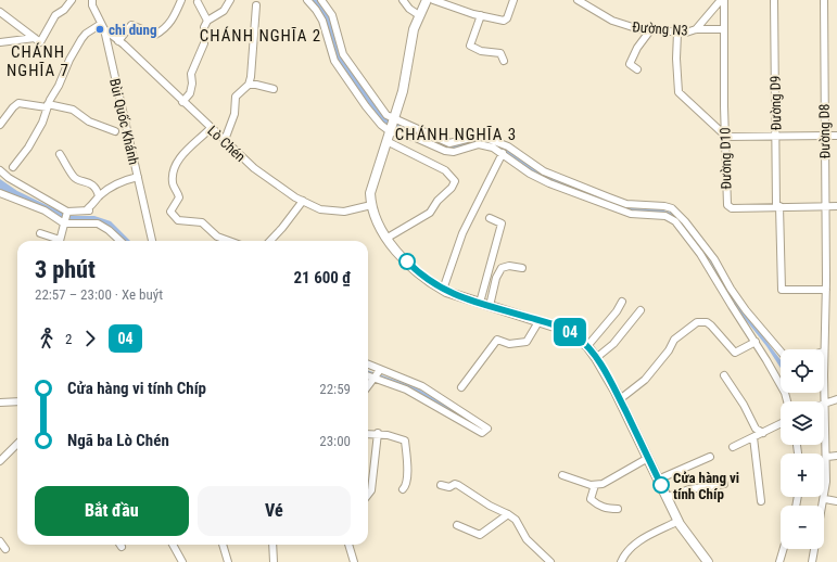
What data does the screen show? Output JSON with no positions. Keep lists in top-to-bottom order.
{
  "streets": {
    "street": [
      "Đường N3",
      "Đường D9",
      "Bùi Quốc Khánh",
      "Đường D8",
      "Lò Chén",
      "Đường D10"
    ]
  },
  "crossings": [
    ["Đường N3", "Đường D10"],
    ["Đường D9", "Đường D8"],
    ["Đường D9", "Đường D10"],
    ["Bùi Quốc Khánh", "Lò Chén"],
    ["Đường D8", "Đường D10"]
  ],
  "districts": ["CHÁNH NGHĨA 2", "CHÁNH NGHĨA 7", "CHÁNH NGHĨA 3"],
  "places": ["chi dung", "Cửa hàng vi tính Chíp"],
  "lines": ["bus line 04"],
  "page": {
    "on_map": "04",
    "heading": ["3 phút", "22:57 – 23:00 · Xe buýt", "21 600 ₫"],
    "legs": ["2", "04"],
    "map_buttons": ["+", "−"],
    "list": [
      {
        "name": "Cửa hàng vi tính Chíp",
        "value": "22:59"
      },
      {
        "name": "Ngã ba Lò Chén",
        "value": "23:00"
      }
    ],
    "buttons": ["Bắt đầu", "Vé"]
  }
}
